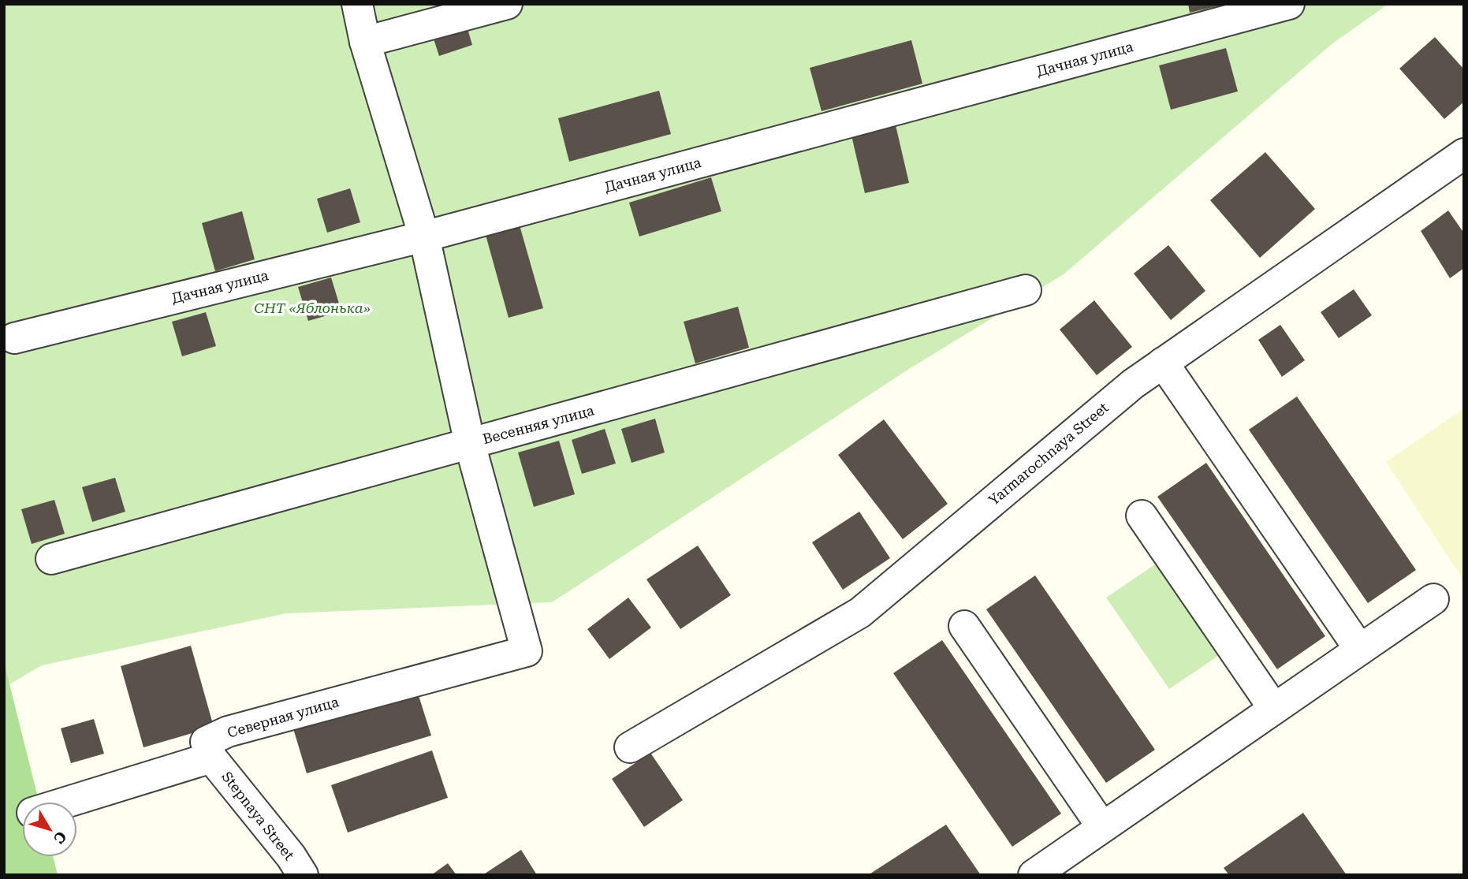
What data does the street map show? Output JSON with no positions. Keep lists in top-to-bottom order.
{
  "streets": {
    "street": [
      "Дачная улица",
      "Весенняя улица",
      "Yarmarochnaya Street",
      "Северная улица",
      "Stepnaya Street"
    ]
  },
  "crossings": [
    ["Весенняя улица", "Северная улица"],
    ["Северная улица", "Stepnaya Street"]
  ],
  "parks": ["СНТ «Яблонька»"],
  "north": "bottom right"
}
